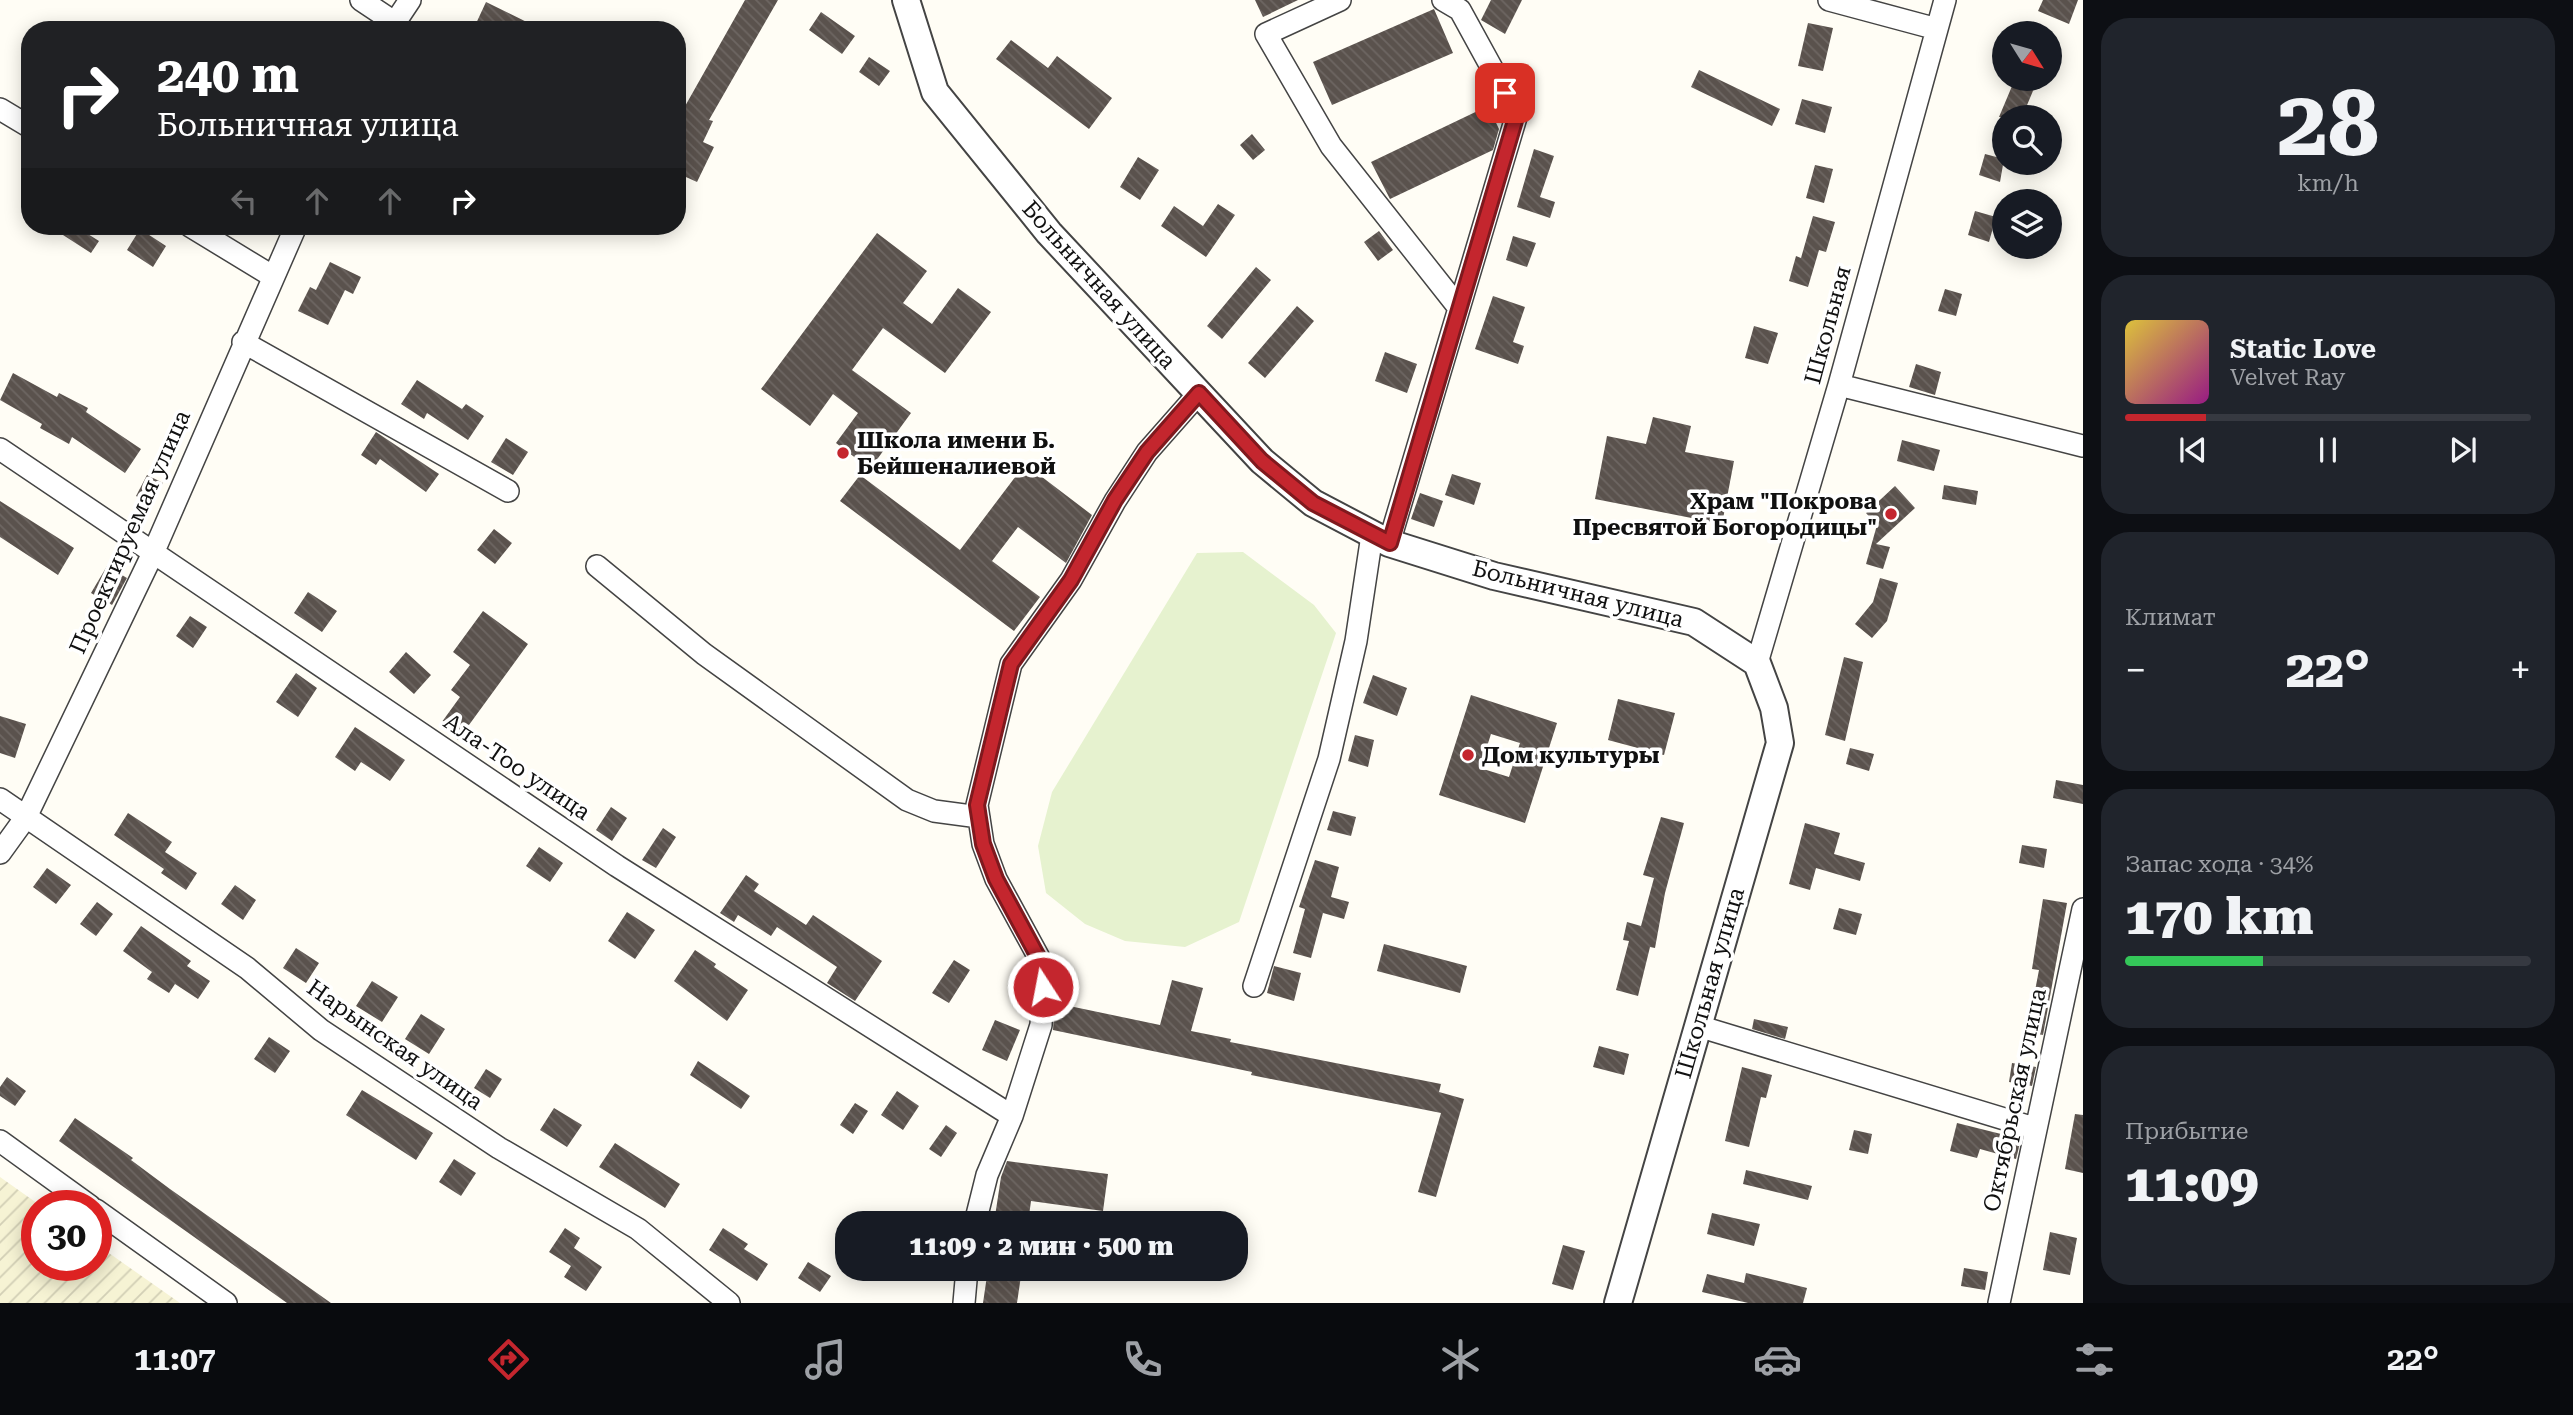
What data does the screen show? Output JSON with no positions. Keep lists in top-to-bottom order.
{
  "streets": {
    "street": [
      "Больничная улица",
      "Школьная",
      "Проектируемая улица",
      "Ала-Тоо улица",
      "Школьная улица",
      "Нарынская улица",
      "Октябрьская улица"
    ]
  },
  "crossings": [
    ["Больничная улица", "Школьная"],
    ["Больничная улица", "Школьная улица"],
    ["Школьная", "Школьная улица"],
    ["Проектируемая улица", "Ала-Тоо улица"],
    ["Проектируемая улица", "Нарынская улица"]
  ],
  "places": ["Школа имени Б. Бейшеналиевой", "Храм \"Покрова Пресвятой Богородицы\"", "Дом культуры"],
  "north": "bottom right",
  "page": {
    "tile": [
      ["28", "km/h"],
      "Климат",
      ["Запас хода · 34%", "170 km"],
      ["Прибытие", "11:09"]
    ],
    "turn": ["240 m", "Больничная улица"],
    "song": ["Static Love", "Velvet Ray"],
    "heat": ["−", "22°", "+"],
    "limit": "30",
    "trip": "11:09 · 2 мин · 500 m",
    "tabs": ["11:07", "22°"]
  }
}
